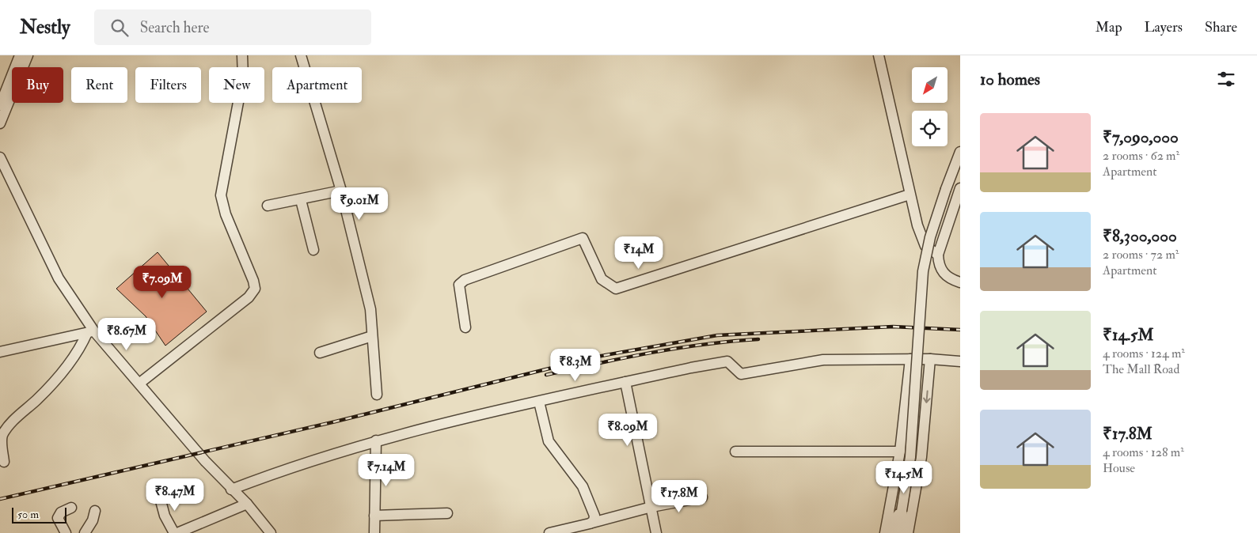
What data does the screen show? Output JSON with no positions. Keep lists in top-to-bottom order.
{
  "scale_bar": "50 m",
  "north": "bottom left",
  "page": {
    "header": "Nestly",
    "search": "Search here",
    "nav": ["Map", "Layers", "Share"],
    "heading": "10 homes",
    "chip": [
      "Buy",
      "Rent",
      "Filters",
      "New",
      "Apartment"
    ],
    "list": [
      {
        "name": "₹7,090,000",
        "note": "2 rooms · 62 m² · Apartment"
      },
      {
        "name": "₹8,300,000",
        "note": "2 rooms · 72 m² · Apartment"
      },
      {
        "name": "₹14.5M",
        "note": "4 rooms · 124 m² · The Mall Road"
      },
      {
        "name": "₹17.8M",
        "note": "4 rooms · 128 m² · House"
      }
    ],
    "price": [
      "₹9.01M",
      "₹14M",
      "₹7.09M",
      "₹8.67M",
      "₹8.3M",
      "₹8.09M",
      "₹7.14M",
      "₹14.5M",
      "₹8.47M",
      "₹17.8M"
    ],
    "scale": "50 m"
  }
}
